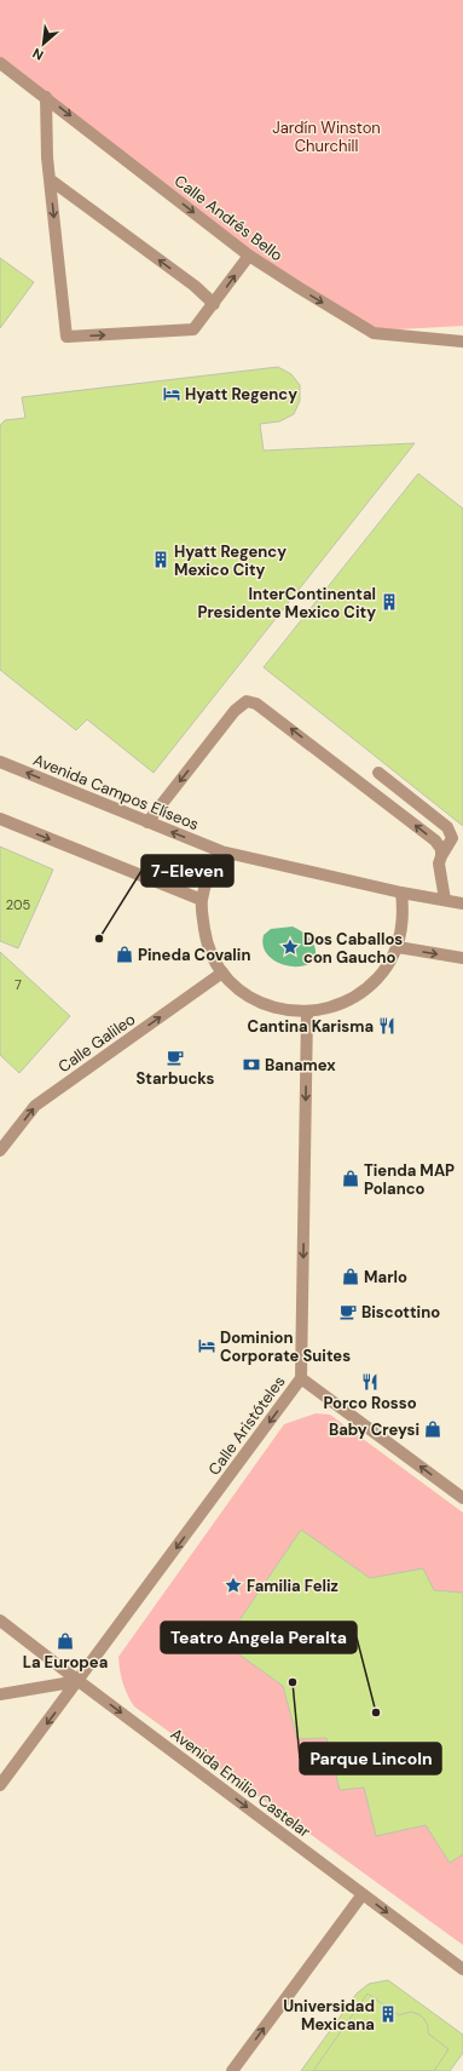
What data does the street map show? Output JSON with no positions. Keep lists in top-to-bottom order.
{
  "streets": {
    "street": [
      "Calle Andrés Bello",
      "Avenida Campos Elíseos",
      "Calle Galileo",
      "Calle Aristóteles",
      "Avenida Emilio Castelar"
    ]
  },
  "crossings": [
    ["Calle Aristóteles", "Avenida Emilio Castelar"]
  ],
  "one_way": ["Calle Galileo", "Calle Aristóteles", "Avenida Emilio Castelar"],
  "parks": ["Jardín Winston Churchill"],
  "places": {
    "hotel": ["Hyatt Regency", "Dominion Corporate Suites"],
    "building": ["Hyatt Regency Mexico City", "InterContinental Presidente Mexico City", "Universidad Mexicana"],
    "other": ["7-Eleven", "Parque Lincoln", "Teatro Angela Peralta"],
    "place": ["Dos Caballos con Gaucho", "Familia Feliz"],
    "shop": [
      "Pineda Covalin",
      "Tienda MAP Polanco",
      "Marlo",
      "Baby Creysi",
      "La Europea"
    ],
    "restaurant": ["Cantina Karisma", "Porco Rosso"],
    "cafe": ["Starbucks", "Biscottino"],
    "bank": ["Banamex"]
  },
  "house_numbers": ["205", "7"],
  "north": "bottom left"
}
